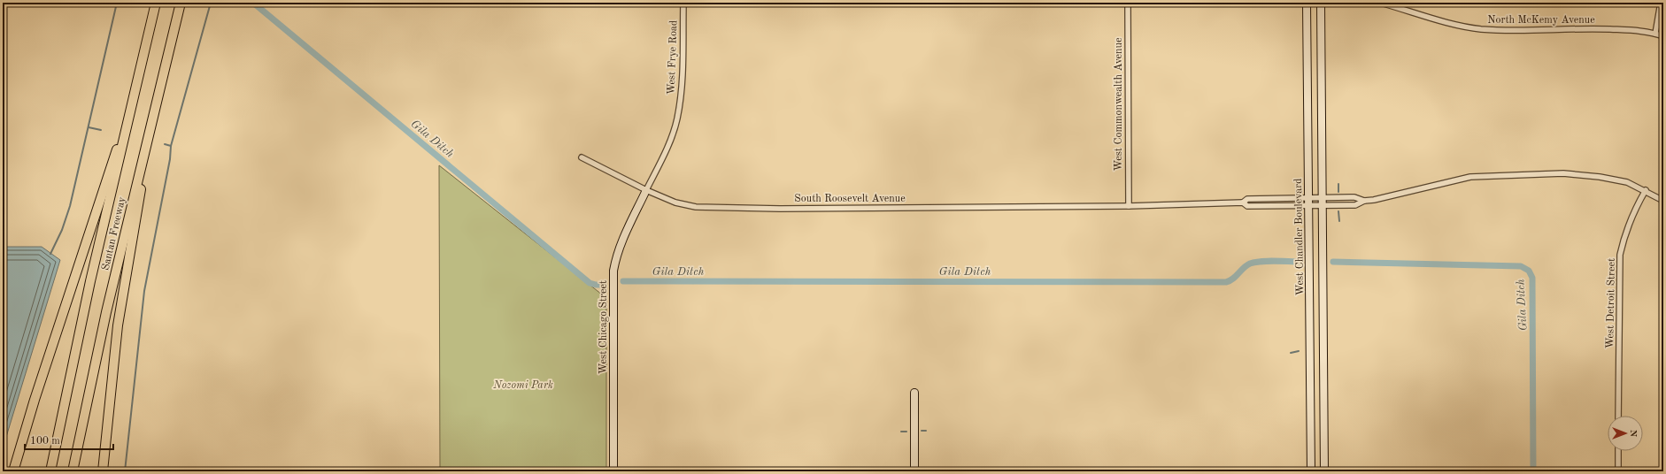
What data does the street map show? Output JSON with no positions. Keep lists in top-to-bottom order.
{
  "streets": {
    "highway": ["Santan Freeway"],
    "main road": ["West Chandler Boulevard", "West Chicago Street"],
    "street": [
      "North McKemy Avenue",
      "West Frye Road",
      "West Commonwealth Avenue",
      "South Roosevelt Avenue",
      "West Detroit Street"
    ]
  },
  "crossings": [
    ["West Frye Road", "South Roosevelt Avenue"],
    ["West Frye Road", "West Chicago Street"],
    ["West Commonwealth Avenue", "South Roosevelt Avenue"],
    ["South Roosevelt Avenue", "West Chicago Street"]
  ],
  "water": ["Gila Ditch"],
  "parks": ["Nozomi Park"],
  "scale_bar": "100 m",
  "north": "right"
}
